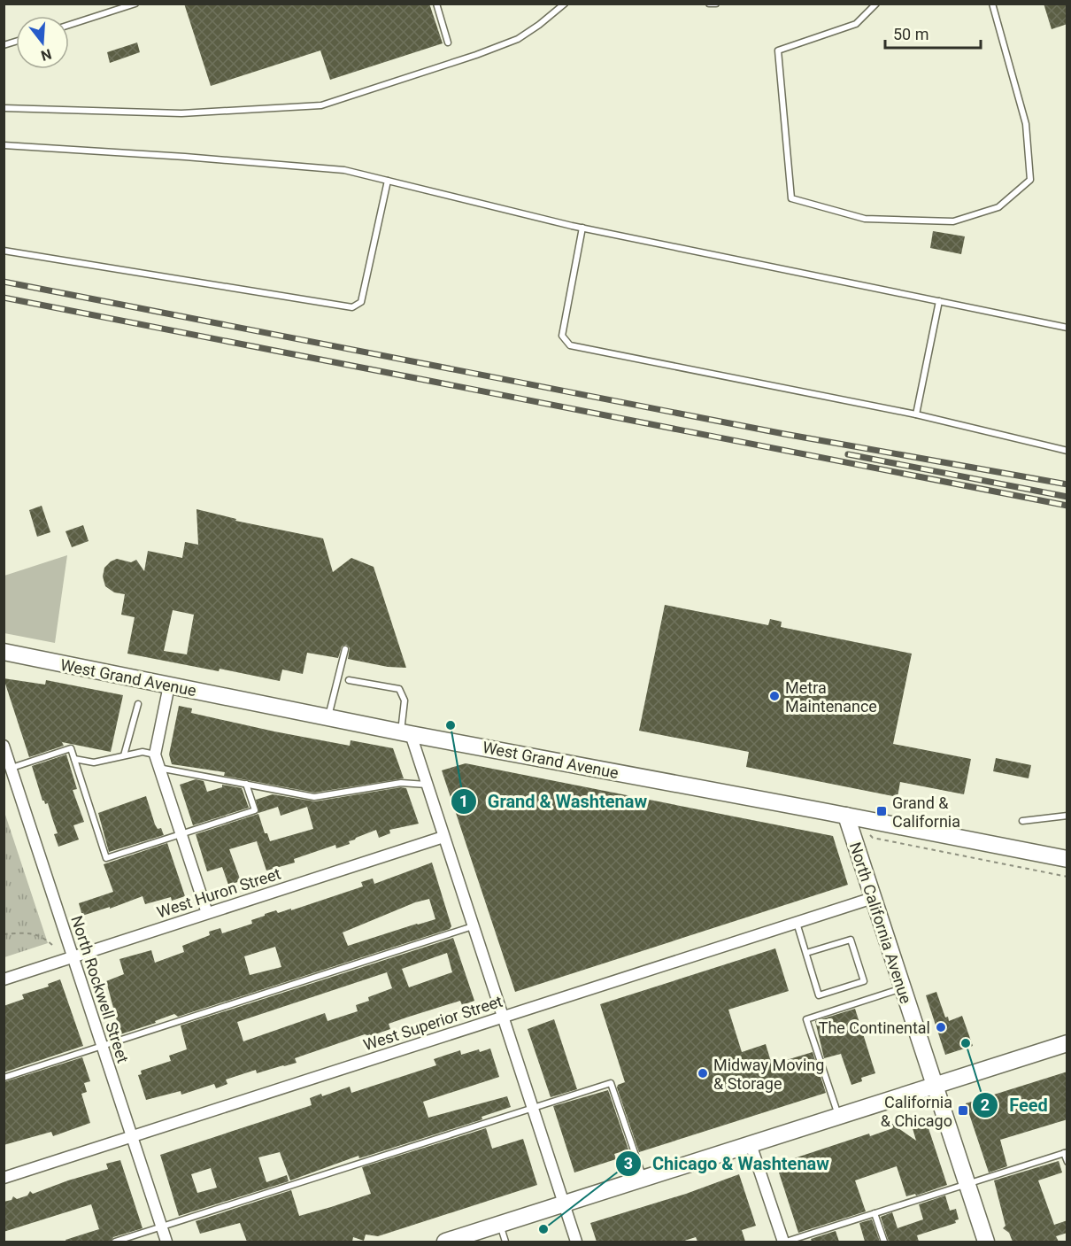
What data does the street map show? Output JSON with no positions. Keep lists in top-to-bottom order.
{
  "streets": {
    "main road": ["West Grand Avenue", "North California Avenue"],
    "street": ["West Huron Street", "North Rockwell Street", "West Superior Street"]
  },
  "crossings": [
    ["West Grand Avenue", "North California Avenue"],
    ["West Huron Street", "North Rockwell Street"],
    ["North California Avenue", "West Superior Street"],
    ["North Rockwell Street", "West Superior Street"]
  ],
  "places": {
    "other": [
      "Metra Maintenance",
      "Grand & Washtenaw",
      "The Continental",
      "Feed",
      "Midway Moving & Storage",
      "Chicago & Washtenaw"
    ],
    "transit": ["Grand & California", "California & Chicago"]
  },
  "scale_bar": "50 m",
  "north": "bottom"
}
